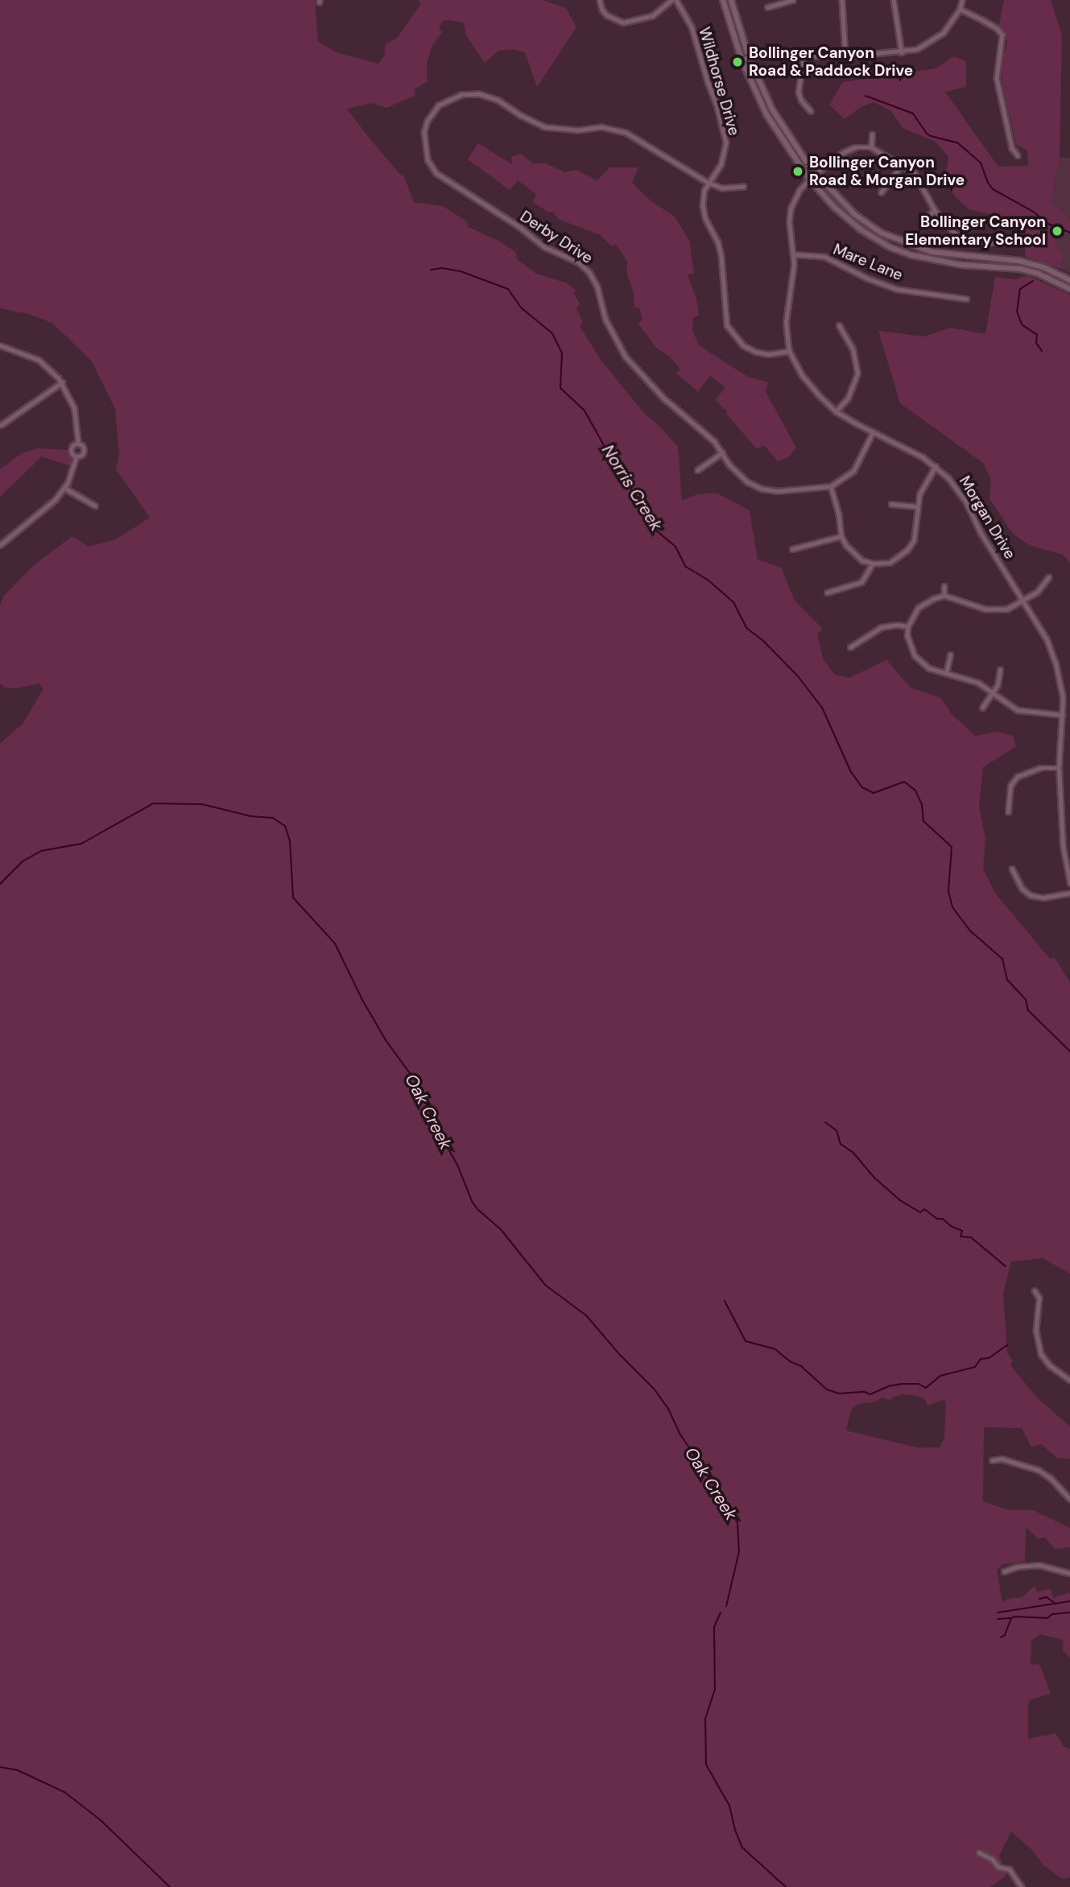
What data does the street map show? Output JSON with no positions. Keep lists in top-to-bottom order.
{
  "streets": {
    "street": [
      "Wildhorse Drive",
      "Derby Drive",
      "Mare Lane",
      "Morgan Drive"
    ]
  },
  "crossings": [
    ["Wildhorse Drive", "Derby Drive"],
    ["Wildhorse Drive", "Morgan Drive"],
    ["Derby Drive", "Morgan Drive"],
    ["Mare Lane", "Morgan Drive"]
  ],
  "water": ["Norris Creek", "Oak Creek"],
  "places": ["Bollinger Canyon Road & Paddock Drive", "Bollinger Canyon Road & Morgan Drive", "Bollinger Canyon Elementary School"]
}
